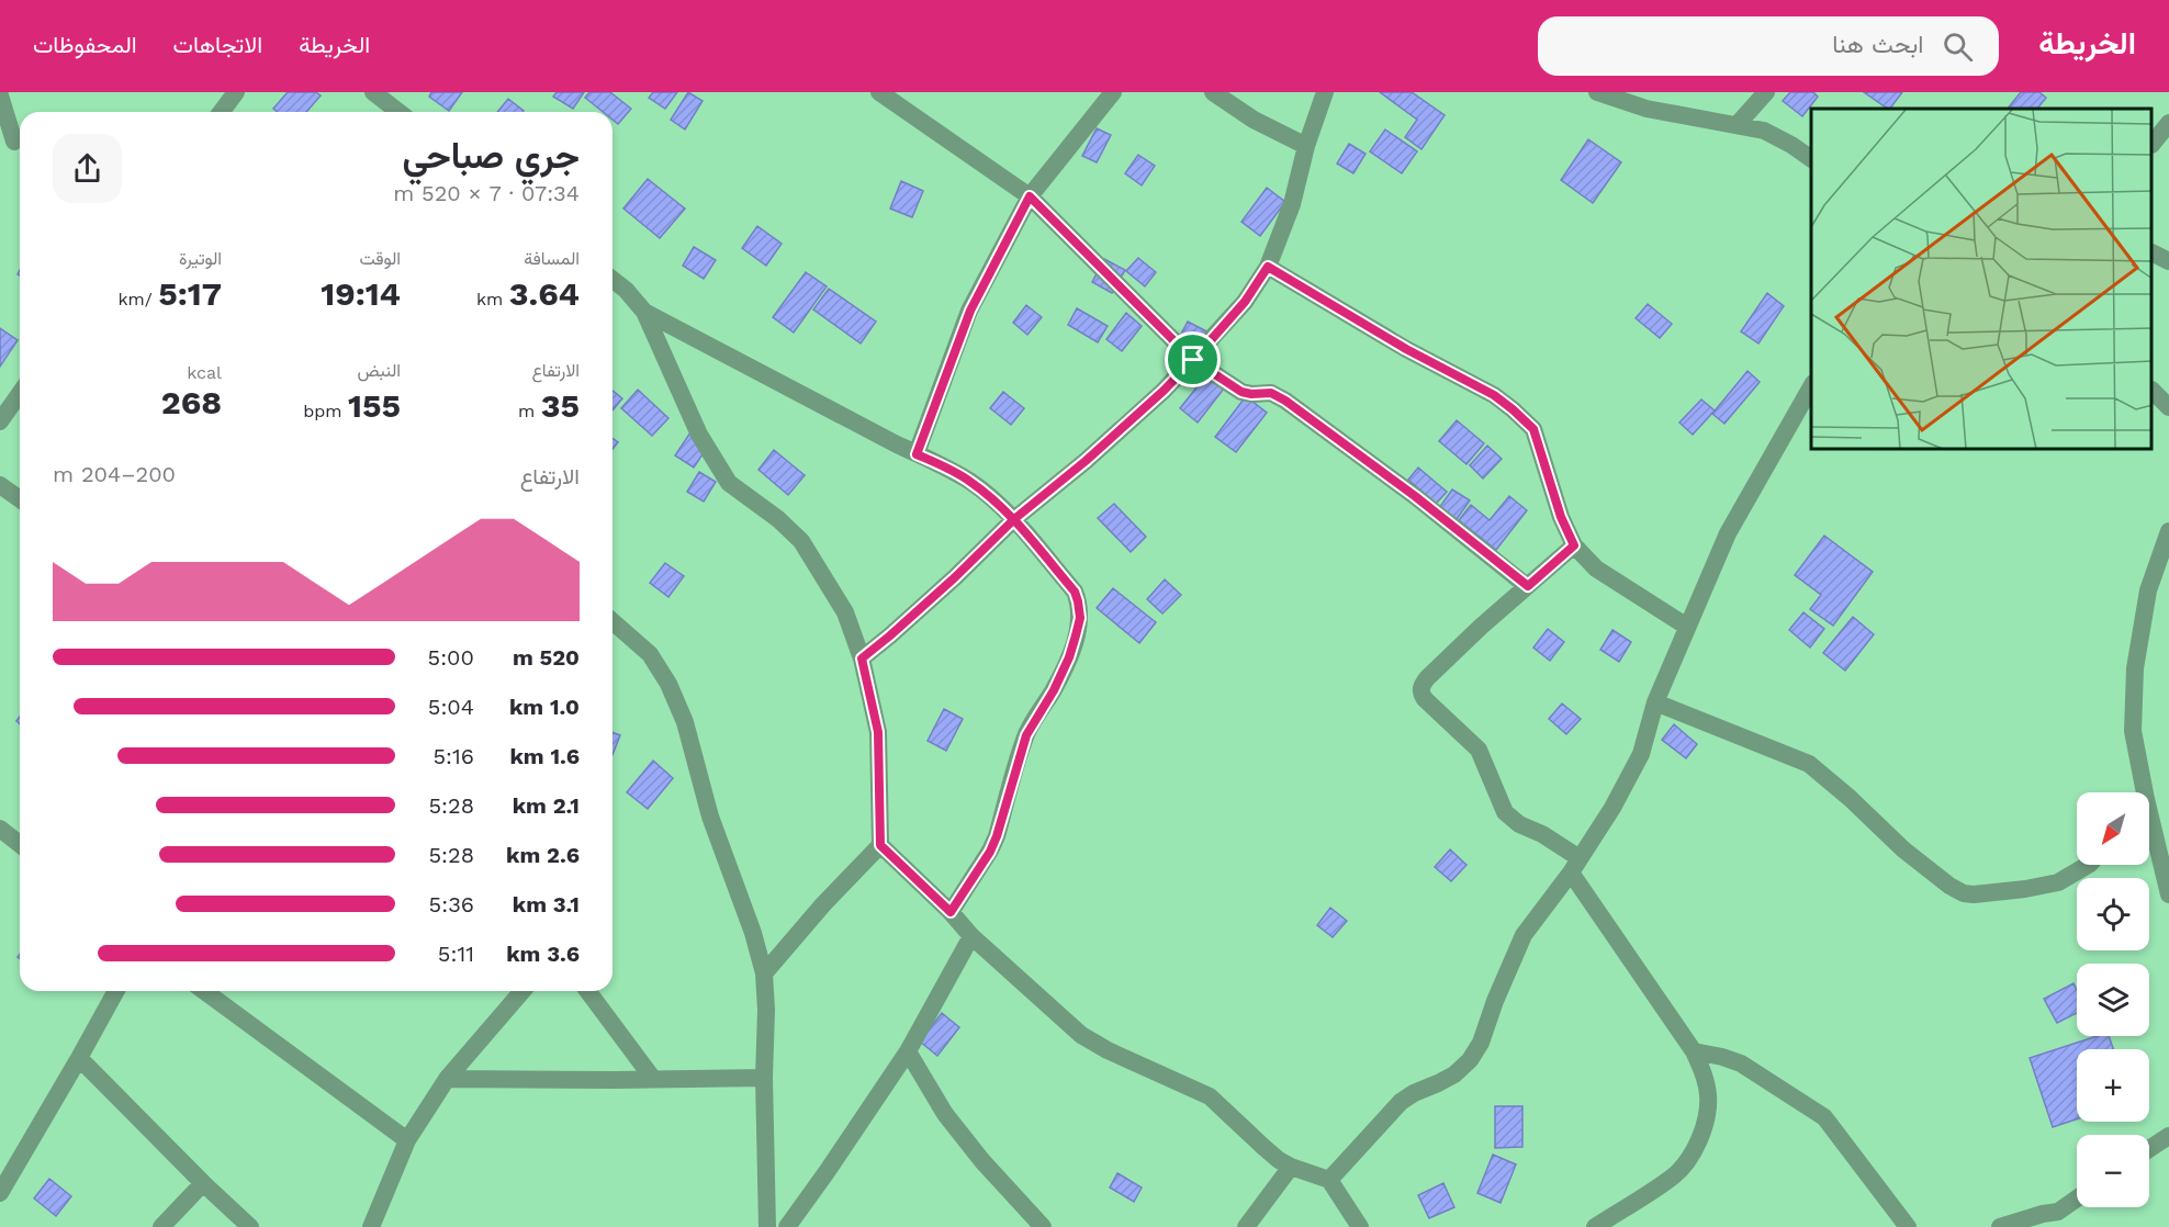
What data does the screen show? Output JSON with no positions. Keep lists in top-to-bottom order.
{
  "north": "bottom left",
  "page": {
    "header": "الخريطة",
    "search": "ابحث هنا",
    "nav": ["الخريطة", "الاتجاهات", "المحفوظات"],
    "heading": ["جري صباحي", "07:34 · 7 × 520 m"],
    "stats": [
      ["المسافة", "3.64 km"],
      ["الوقت", "19:14"],
      ["الوتيرة", "5:17 /km"],
      ["الارتفاع", "35 m"],
      ["النبض", "155 bpm"],
      ["kcal", "268"]
    ],
    "chart": ["الارتفاع", "200–204 m"],
    "list": [
      {
        "name": "520 m",
        "note": "5:00"
      },
      {
        "name": "1.0 km",
        "note": "5:04"
      },
      {
        "name": "1.6 km",
        "note": "5:16"
      },
      {
        "name": "2.1 km",
        "note": "5:28"
      },
      {
        "name": "2.6 km",
        "note": "5:28"
      },
      {
        "name": "3.1 km",
        "note": "5:36"
      },
      {
        "name": "3.6 km",
        "note": "5:11"
      }
    ],
    "map_buttons": ["+", "−"]
  }
}
